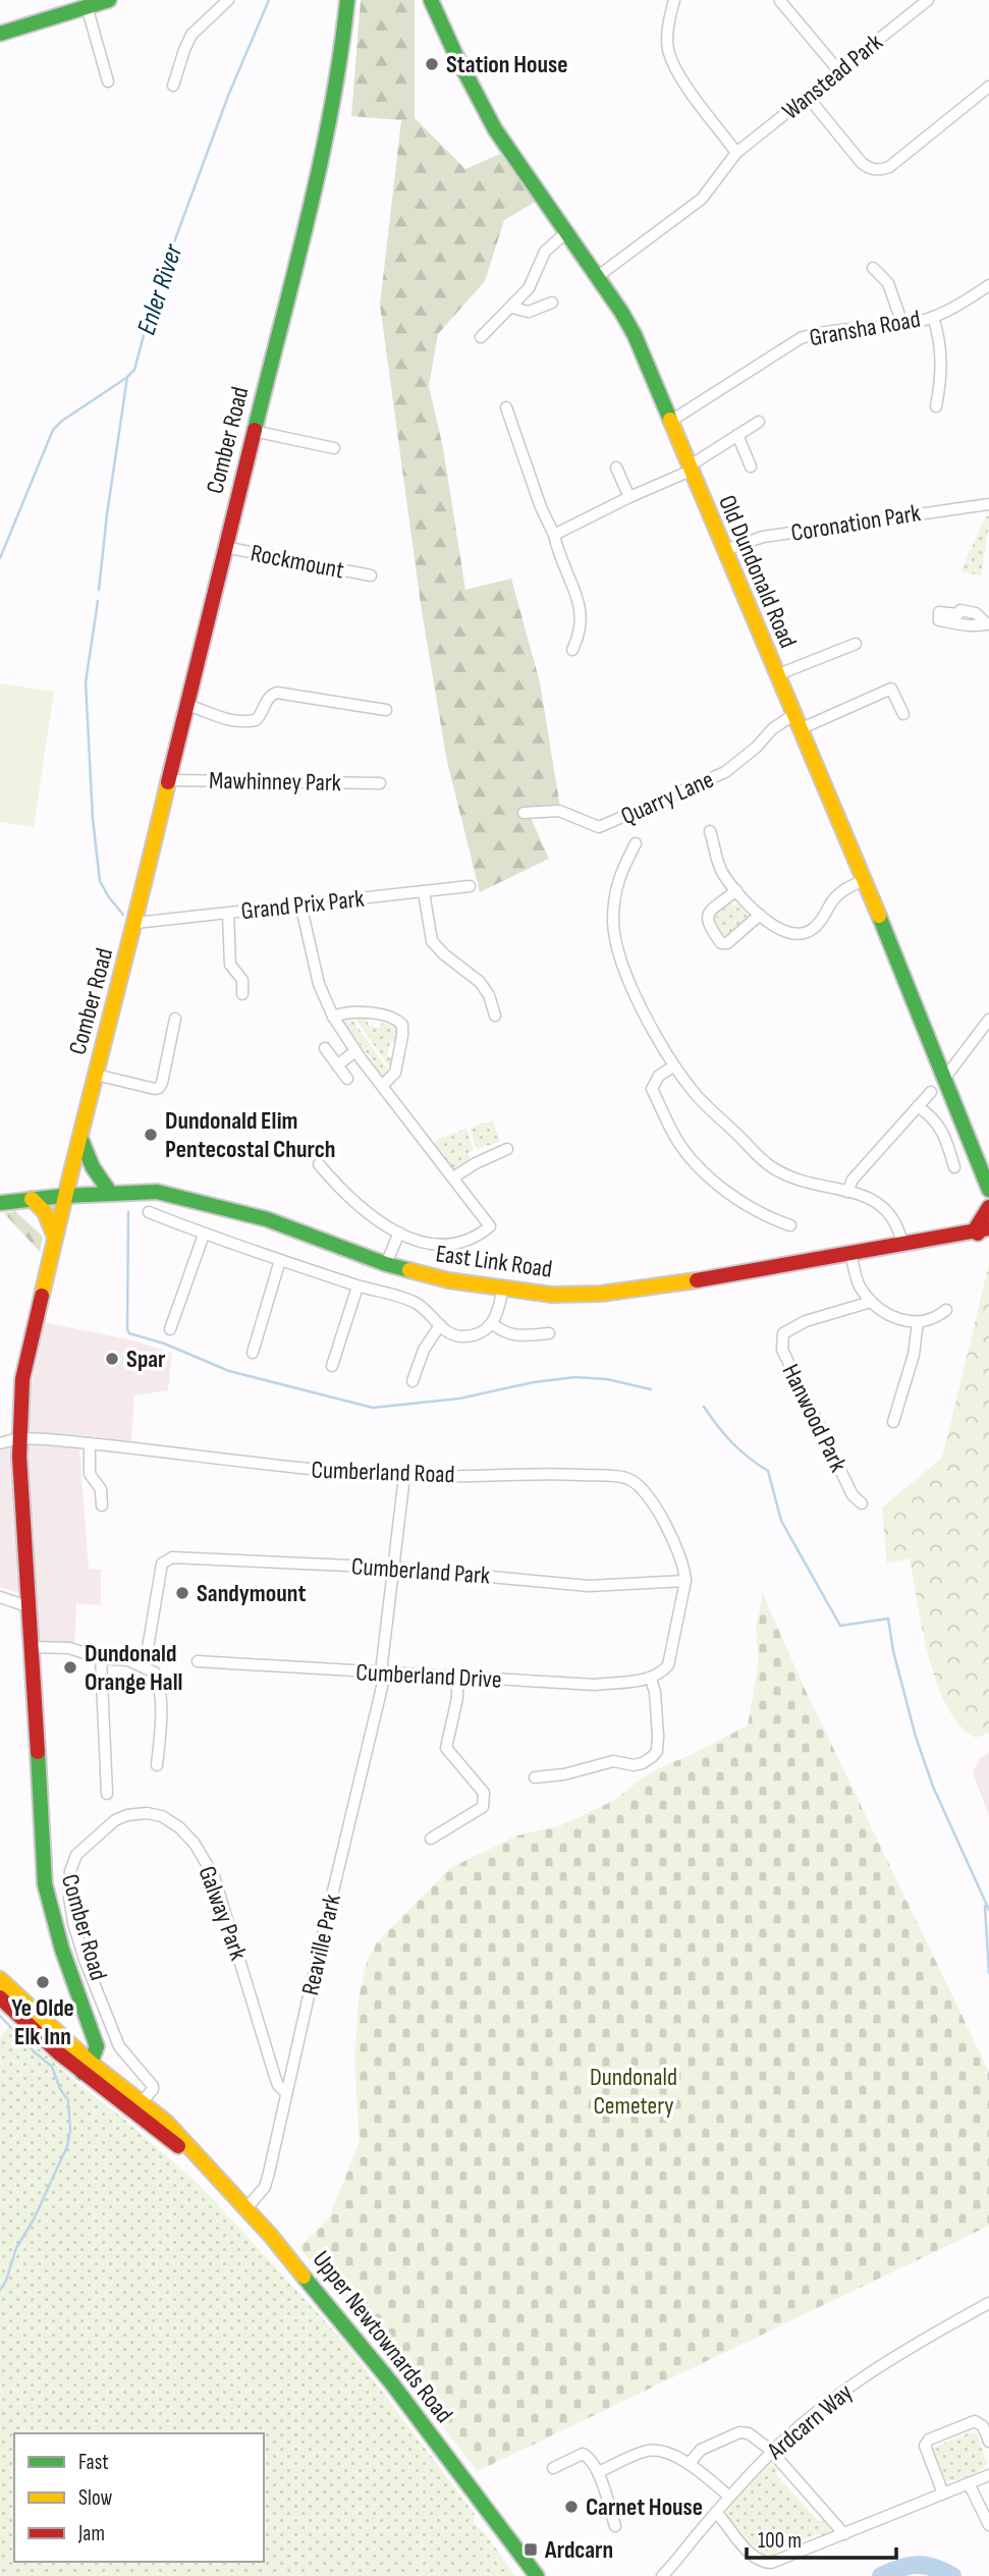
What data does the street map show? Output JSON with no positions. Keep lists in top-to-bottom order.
{
  "streets": {
    "main road": [
      "Comber Road",
      "Old Dundonald Road",
      "East Link Road",
      "Upper Newtownards Road"
    ],
    "street": [
      "Wanstead Park",
      "Gransha Road",
      "Coronation Park",
      "Rockmount",
      "Mawhinney Park",
      "Quarry Lane",
      "Grand Prix Park",
      "Hanwood Park",
      "Cumberland Road",
      "Cumberland Park",
      "Cumberland Drive",
      "Galway Park",
      "Reaville Park",
      "Ardcarn Way"
    ]
  },
  "crossings": [
    ["Wanstead Park", "Old Dundonald Road"],
    ["Gransha Road", "Old Dundonald Road"],
    ["Comber Road", "Rockmount"],
    ["Comber Road", "Mawhinney Park"],
    ["Comber Road", "Grand Prix Park"],
    ["Comber Road", "East Link Road"],
    ["Comber Road", "Cumberland Road"],
    ["Comber Road", "Upper Newtownards Road"],
    ["Coronation Park", "Old Dundonald Road"],
    ["Old Dundonald Road", "Quarry Lane"],
    ["Cumberland Road", "Cumberland Park"],
    ["Cumberland Road", "Reaville Park"],
    ["Cumberland Park", "Reaville Park"],
    ["Cumberland Drive", "Reaville Park"],
    ["Galway Park", "Reaville Park"],
    ["Galway Park", "Upper Newtownards Road"],
    ["Reaville Park", "Upper Newtownards Road"]
  ],
  "water": ["Enler River"],
  "parks": ["Dundonald Cemetery"],
  "places": {
    "other": [
      "Station House",
      "Dundonald Elim Pentecostal Church",
      "Spar",
      "Sandymount",
      "Dundonald Orange Hall",
      "Ye Olde Elk Inn",
      "Carnet House"
    ],
    "transit": ["Ardcarn"]
  },
  "legend": ["Fast", "Slow", "Jam"],
  "scale_bar": "100 m"
}
